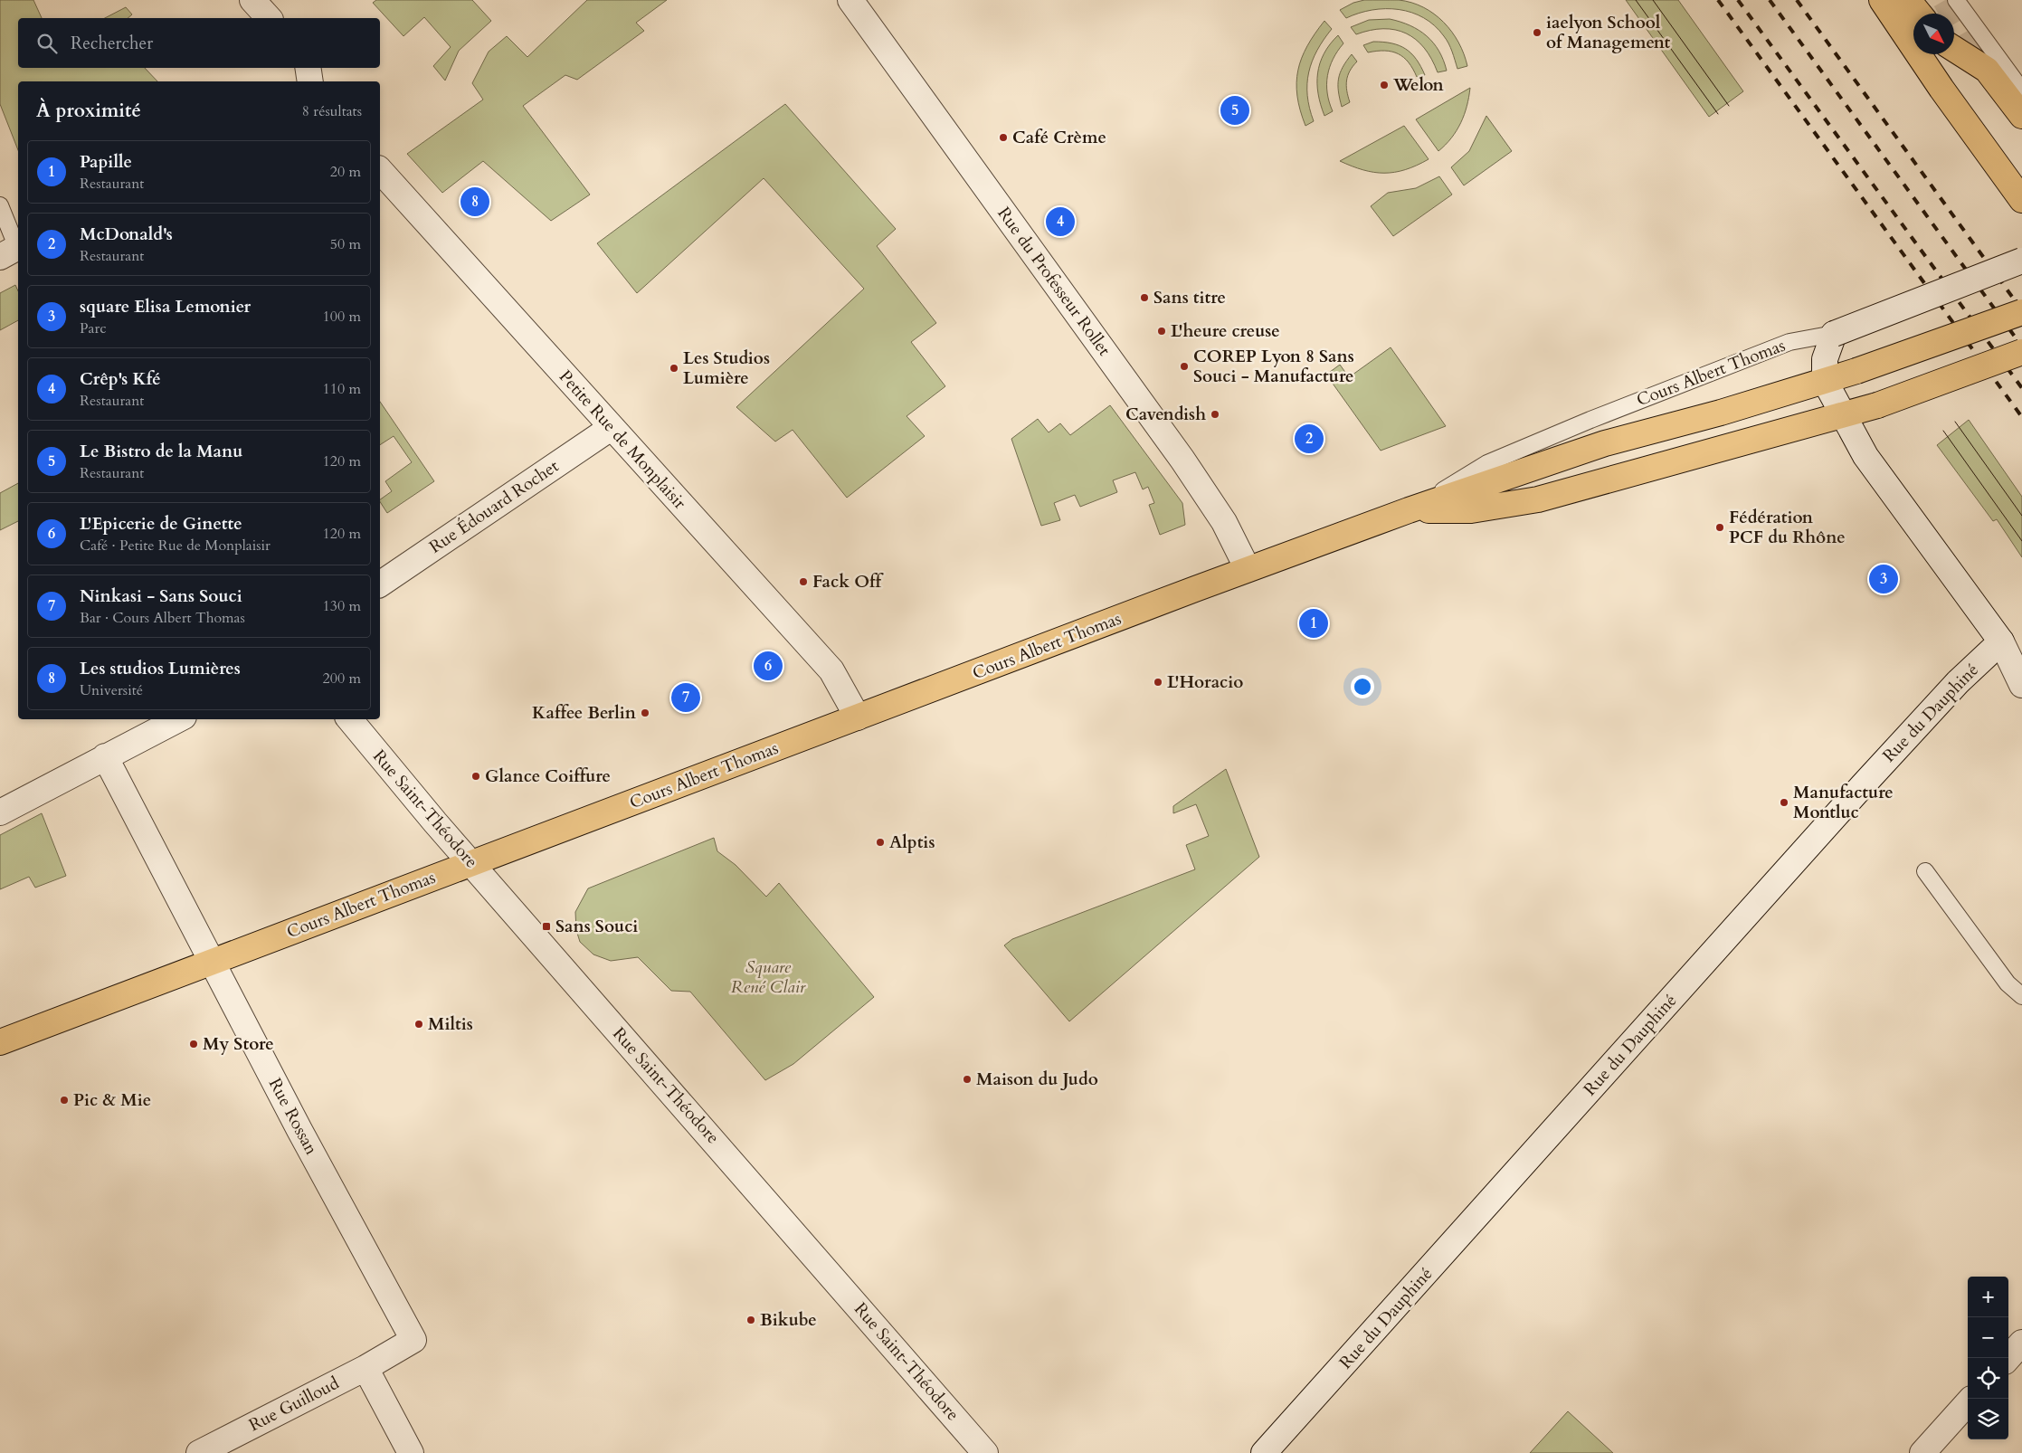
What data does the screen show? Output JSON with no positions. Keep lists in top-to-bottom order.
{
  "streets": {
    "main road": ["Cours Albert Thomas"],
    "street": [
      "Rue du Professeur Rollet",
      "Petite Rue de Monplaisir",
      "Rue Édouard Rochet",
      "Rue du Dauphiné",
      "Rue Saint-Théodore",
      "Rue Rossan",
      "Rue Guilloud"
    ]
  },
  "crossings": [
    ["Rue du Professeur Rollet", "Cours Albert Thomas"],
    ["Cours Albert Thomas", "Petite Rue de Monplaisir"],
    ["Cours Albert Thomas", "Rue Saint-Théodore"],
    ["Cours Albert Thomas", "Rue Rossan"],
    ["Petite Rue de Monplaisir", "Rue Édouard Rochet"],
    ["Rue Rossan", "Rue Guilloud"]
  ],
  "parks": ["Square René Clair"],
  "places": {
    "other": [
      "iaelyon School of Management",
      "Welon",
      "Café Crème",
      "Sans titre",
      "L'heure creuse",
      "COREP Lyon 8 Sans Souci - Manufacture",
      "Les Studios Lumière",
      "Cavendish",
      "Fédération PCF du Rhône",
      "Fack Off",
      "L'Horacio",
      "Kaffee Berlin",
      "Glance Coiffure",
      "Manufacture Montluc",
      "Alptis",
      "Miltis",
      "My Store",
      "Maison du Judo",
      "Pic & Mie",
      "Bikube"
    ],
    "transit": ["Sans Souci"]
  },
  "north": "bottom right",
  "page": {
    "search": "Rechercher",
    "heading": ["À proximité", "8 résultats"],
    "pins": [
      "5",
      "8",
      "4",
      "2",
      "3",
      "1",
      "6",
      "7"
    ],
    "list": [
      {
        "mark": "1",
        "name": "Papille",
        "note": "Restaurant",
        "value": "20 m"
      },
      {
        "mark": "2",
        "name": "McDonald's",
        "note": "Restaurant",
        "value": "50 m"
      },
      {
        "mark": "3",
        "name": "square Elisa Lemonier",
        "note": "Parc",
        "value": "100 m"
      },
      {
        "mark": "4",
        "name": "Crêp's Kfé",
        "note": "Restaurant",
        "value": "110 m"
      },
      {
        "mark": "5",
        "name": "Le Bistro de la Manu",
        "note": "Restaurant",
        "value": "120 m"
      },
      {
        "mark": "6",
        "name": "L'Epicerie de Ginette",
        "note": "Café · Petite Rue de Monplaisir",
        "value": "120 m"
      },
      {
        "mark": "7",
        "name": "Ninkasi - Sans Souci",
        "note": "Bar · Cours Albert Thomas",
        "value": "130 m"
      },
      {
        "mark": "8",
        "name": "Les studios Lumières",
        "note": "Université",
        "value": "200 m"
      }
    ],
    "map_buttons": ["+", "−"]
  }
}
